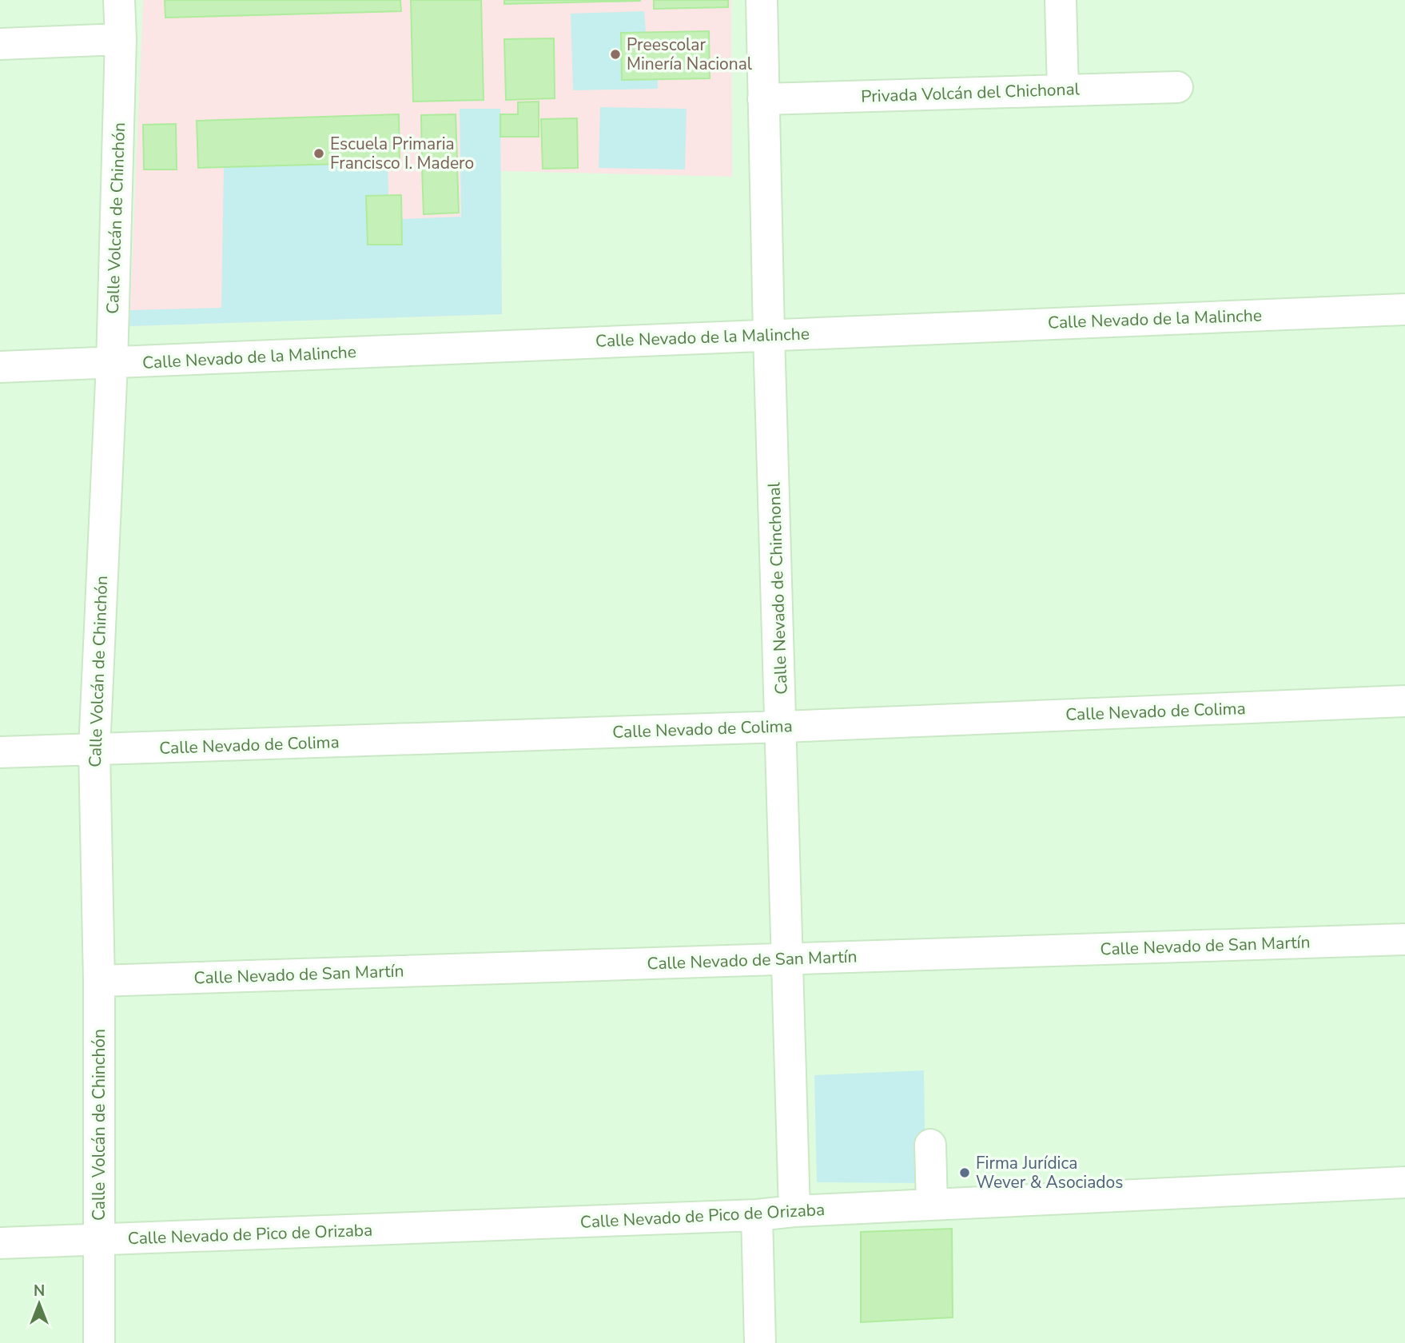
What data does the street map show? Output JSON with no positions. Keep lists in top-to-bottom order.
{
  "streets": {
    "street": [
      "Privada Volcán del Chichonal",
      "Calle Volcán de Chinchón",
      "Calle Nevado de la Malinche",
      "Calle Nevado de Chinchonal",
      "Calle Nevado de Colima",
      "Calle Nevado de San Martín",
      "Calle Nevado de Pico de Orizaba"
    ]
  },
  "crossings": [
    ["Privada Volcán del Chichonal", "Calle Nevado de Chinchonal"],
    ["Calle Volcán de Chinchón", "Calle Nevado de la Malinche"],
    ["Calle Volcán de Chinchón", "Calle Nevado de Colima"],
    ["Calle Volcán de Chinchón", "Calle Nevado de San Martín"],
    ["Calle Volcán de Chinchón", "Calle Nevado de Pico de Orizaba"],
    ["Calle Nevado de la Malinche", "Calle Nevado de Chinchonal"],
    ["Calle Nevado de Chinchonal", "Calle Nevado de Colima"],
    ["Calle Nevado de Chinchonal", "Calle Nevado de San Martín"],
    ["Calle Nevado de Chinchonal", "Calle Nevado de Pico de Orizaba"]
  ],
  "places": ["Preescolar Minería Nacional", "Escuela Primaria Francisco I. Madero", "Firma Jurídica Wever & Asociados"],
  "north": "top"
}
